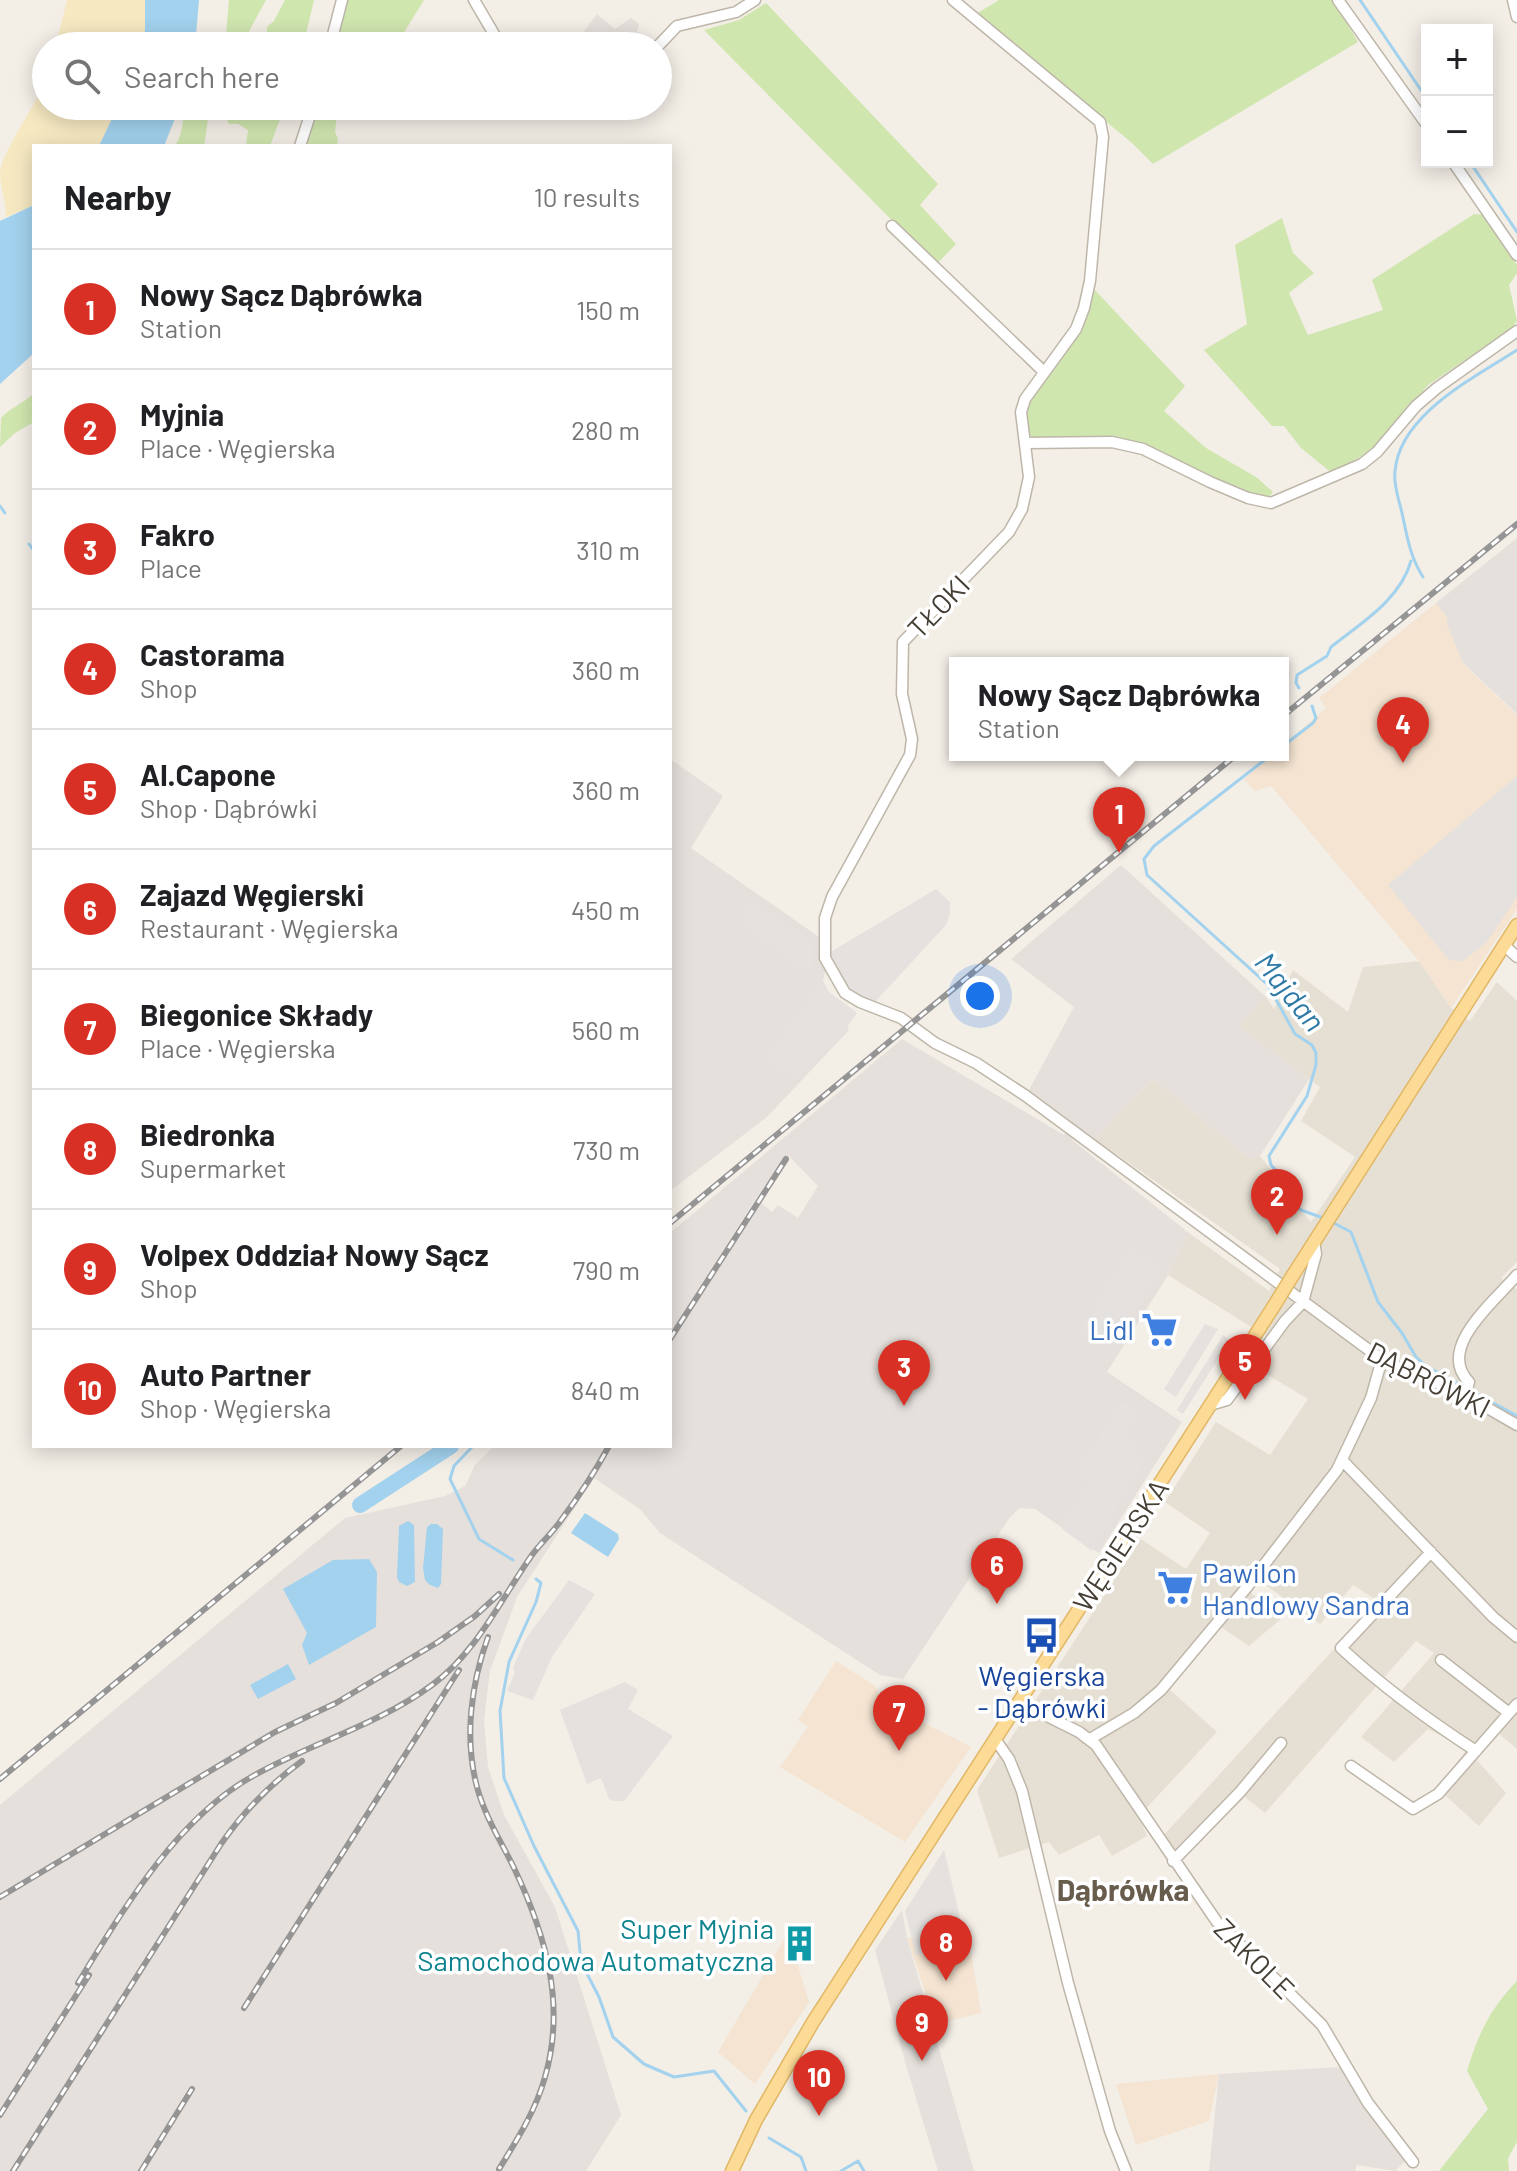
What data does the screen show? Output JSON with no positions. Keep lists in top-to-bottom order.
{
  "streets": {
    "main road": ["WĘGIERSKA"],
    "street": ["TŁOKI", "DĄBRÓWKI", "ZAKOLE"]
  },
  "crossings": [
    ["TŁOKI", "DĄBRÓWKI"],
    ["WĘGIERSKA", "ZAKOLE"]
  ],
  "districts": ["Dąbrówka"],
  "water": ["Majdan"],
  "places": {
    "supermarket": ["Lidl", "Pawilon Handlowy Sandra"],
    "bus stop": ["Węgierska - Dąbrówki"],
    "building": ["Super Myjnia Samochodowa Automatyczna"]
  },
  "page": {
    "map_buttons": ["+", "−"],
    "search": "Search here",
    "heading": ["Nearby", "10 results"],
    "list": [
      {
        "mark": "1",
        "name": "Nowy Sącz Dąbrówka",
        "note": "Station",
        "value": "150 m"
      },
      {
        "mark": "2",
        "name": "Myjnia",
        "note": "Place · Węgierska",
        "value": "280 m"
      },
      {
        "mark": "3",
        "name": "Fakro",
        "note": "Place",
        "value": "310 m"
      },
      {
        "mark": "4",
        "name": "Castorama",
        "note": "Shop",
        "value": "360 m"
      },
      {
        "mark": "5",
        "name": "Al.Capone",
        "note": "Shop · Dąbrówki",
        "value": "360 m"
      },
      {
        "mark": "6",
        "name": "Zajazd Węgierski",
        "note": "Restaurant · Węgierska",
        "value": "450 m"
      },
      {
        "mark": "7",
        "name": "Biegonice Składy",
        "note": "Place · Węgierska",
        "value": "560 m"
      },
      {
        "mark": "8",
        "name": "Biedronka",
        "note": "Supermarket",
        "value": "730 m"
      },
      {
        "mark": "9",
        "name": "Volpex Oddział Nowy Sącz",
        "note": "Shop",
        "value": "790 m"
      },
      {
        "mark": "10",
        "name": "Auto Partner",
        "note": "Shop · Węgierska",
        "value": "840 m"
      }
    ],
    "popup": ["Nowy Sącz Dąbrówka", "Station"],
    "pins": [
      "4",
      "1",
      "2",
      "5",
      "3",
      "6",
      "7",
      "8",
      "9",
      "10"
    ]
  }
}
